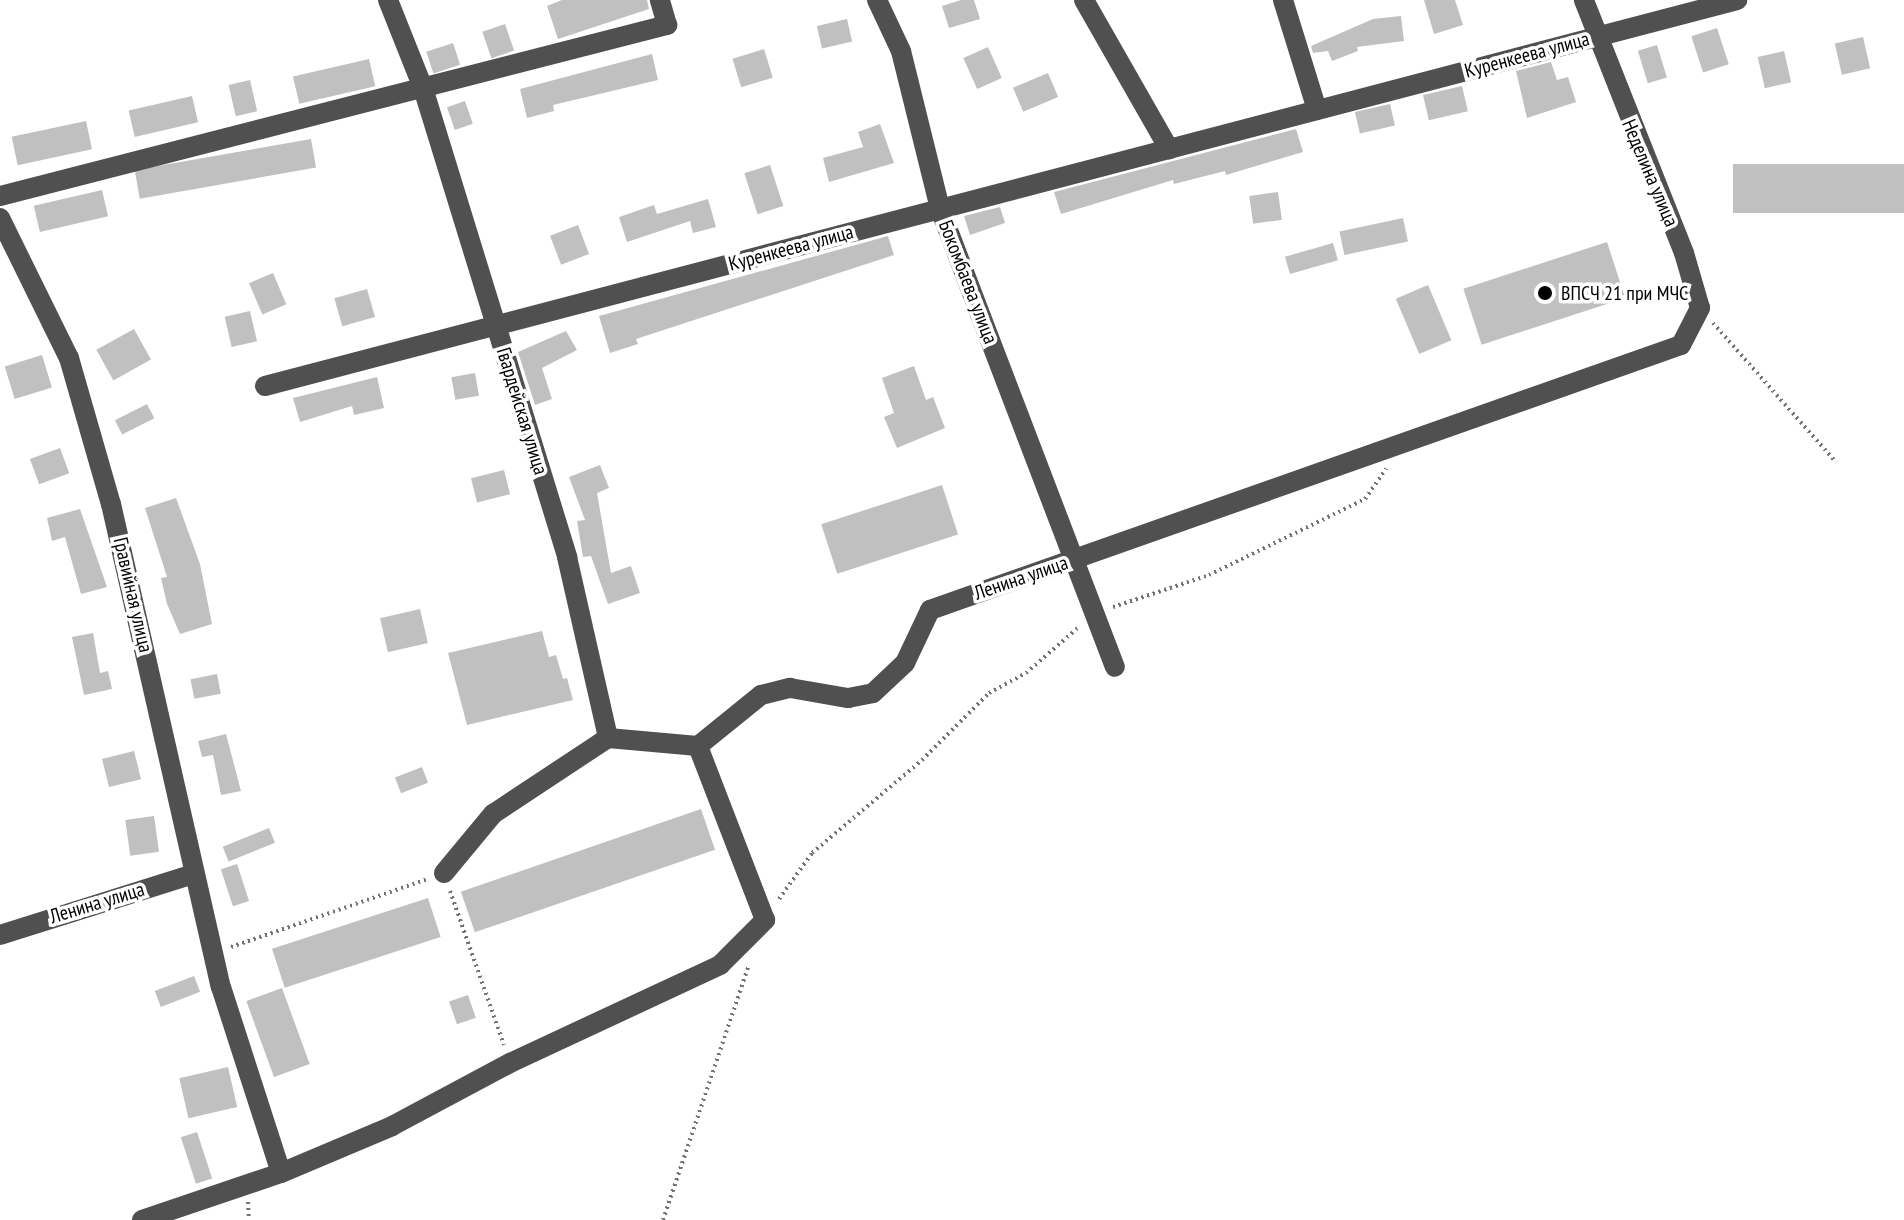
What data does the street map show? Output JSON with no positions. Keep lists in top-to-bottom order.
{
  "streets": {
    "street": [
      "Куренкеева улица",
      "Неделина улица",
      "Бокомбаева улица",
      "Гвардейская улица",
      "Ленина улица",
      "Гравийная улица"
    ]
  },
  "crossings": [
    ["Куренкеева улица", "Неделина улица"],
    ["Куренкеева улица", "Бокомбаева улица"],
    ["Куренкеева улица", "Гвардейская улица"],
    ["Неделина улица", "Ленина улица"],
    ["Бокомбаева улица", "Ленина улица"],
    ["Ленина улица", "Гравийная улица"]
  ],
  "places": ["ВПСЧ 21 при МЧС"]
}
